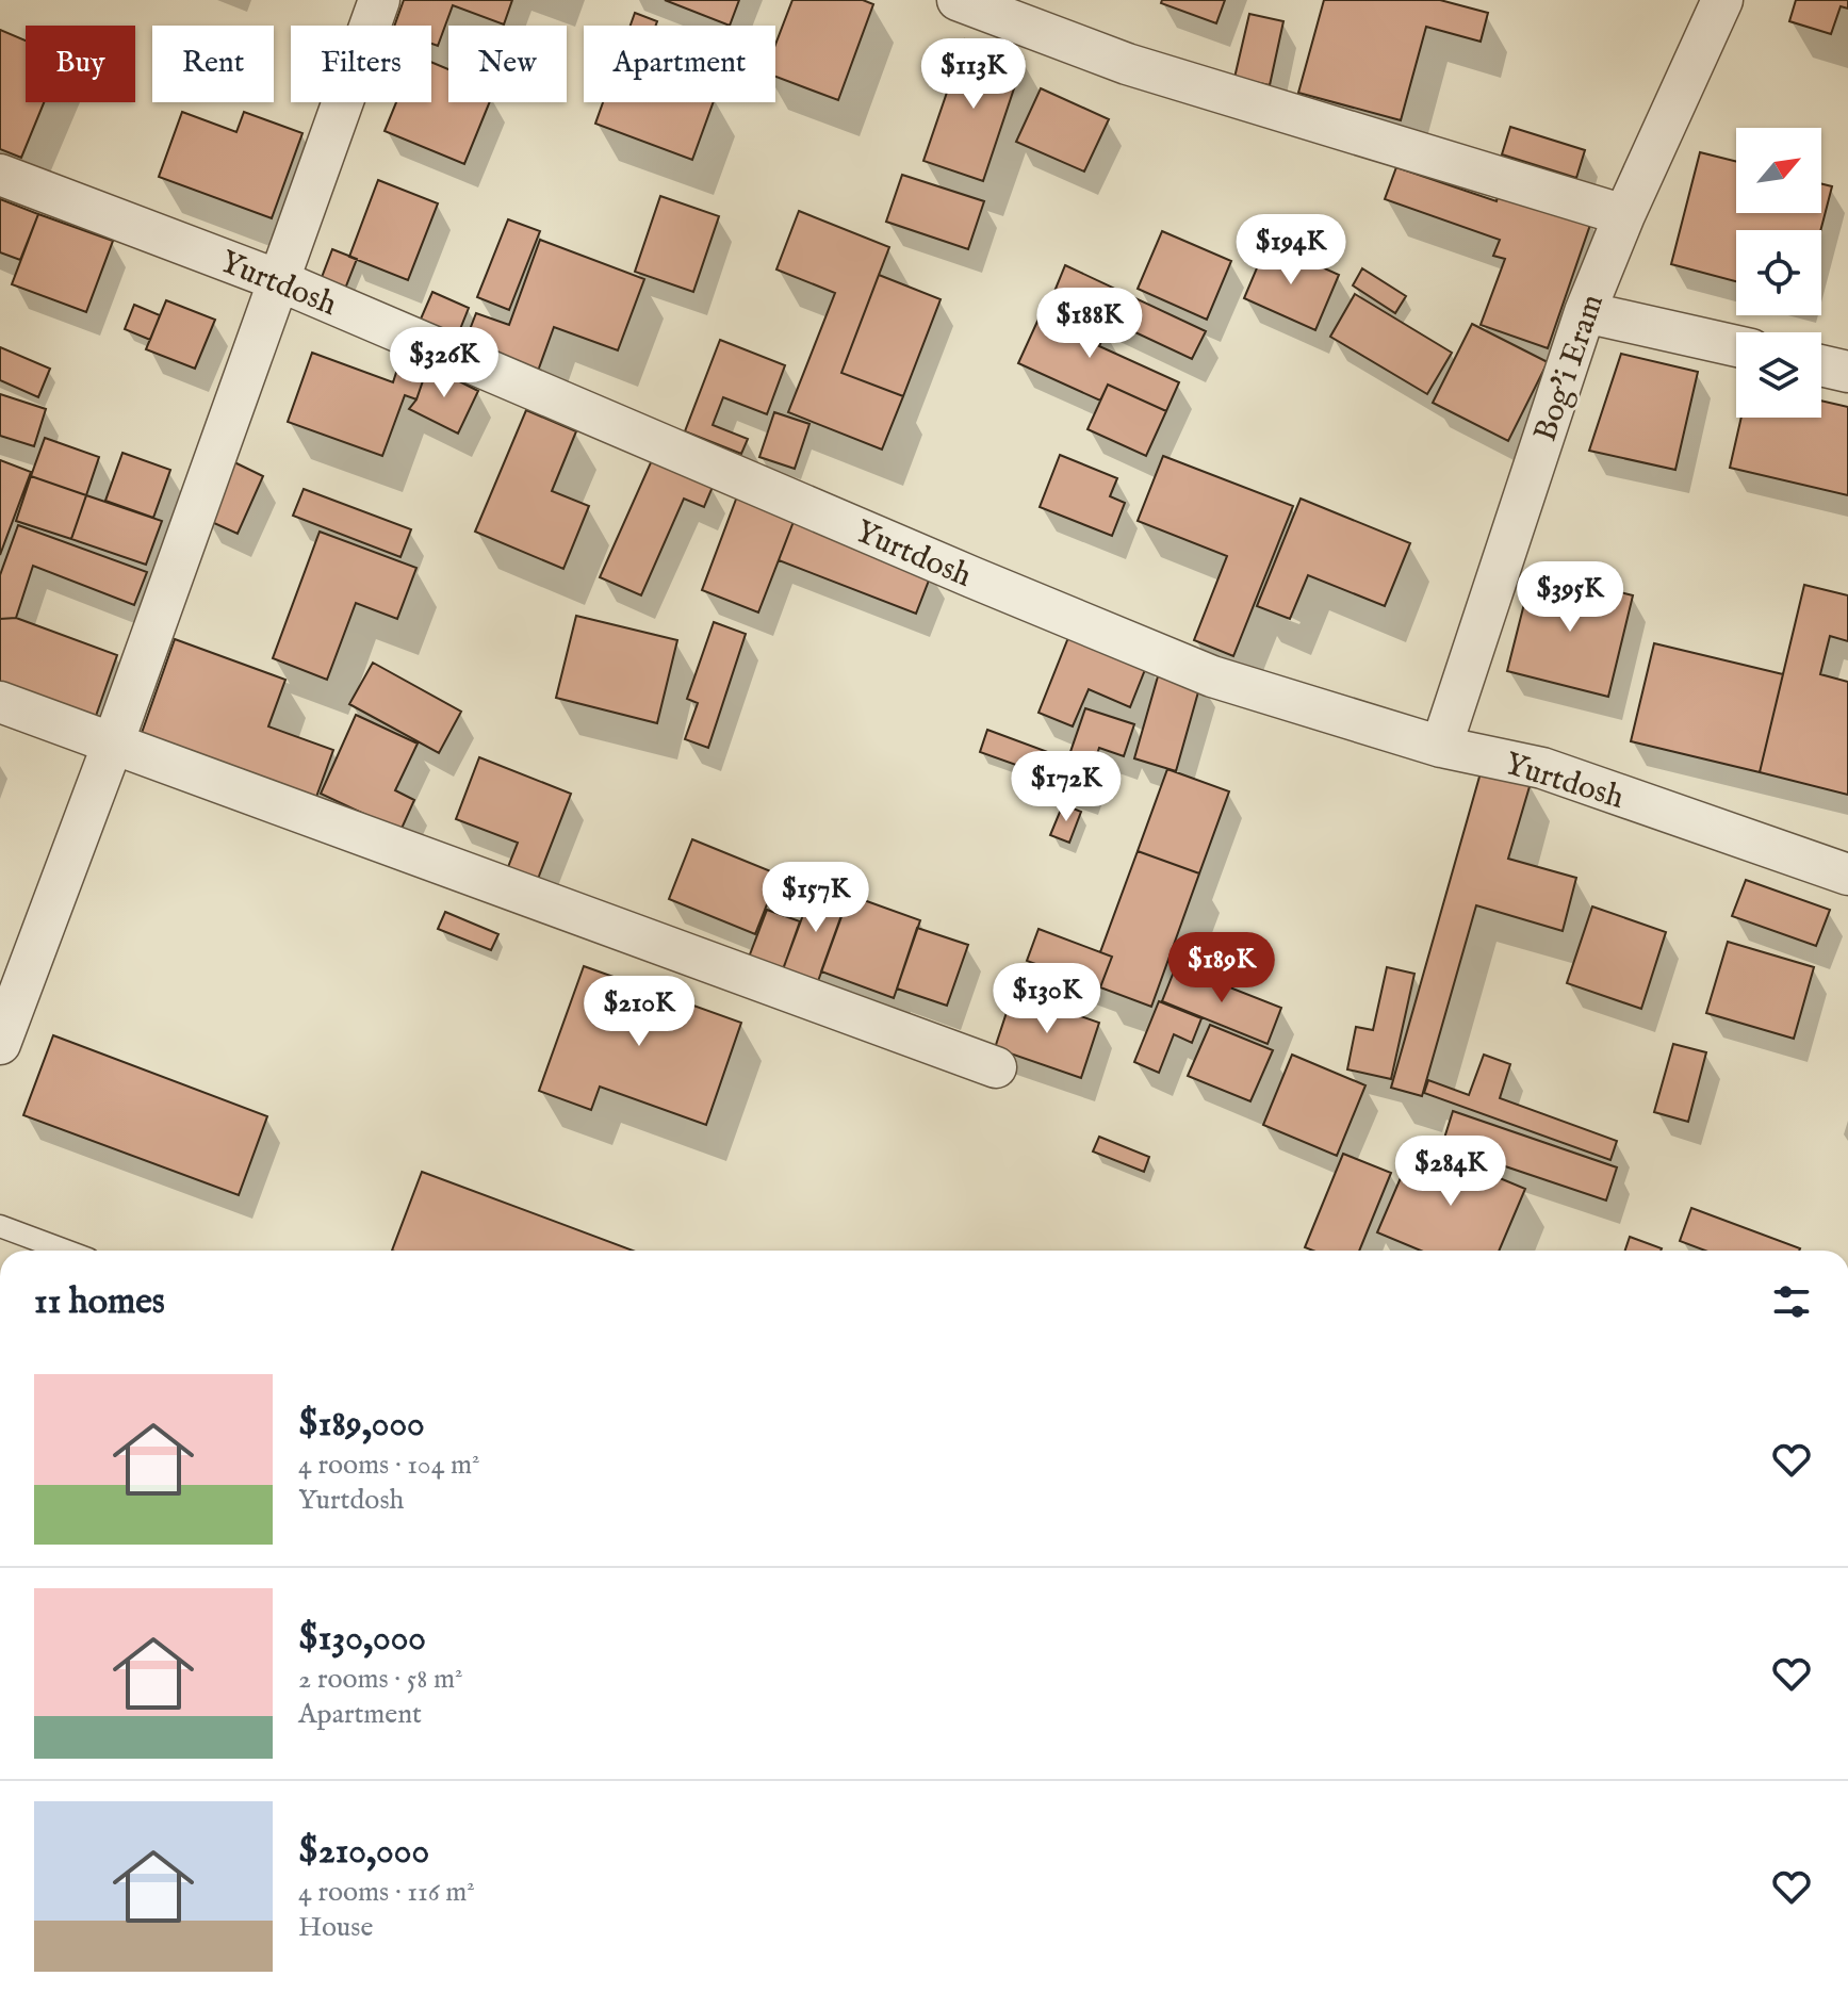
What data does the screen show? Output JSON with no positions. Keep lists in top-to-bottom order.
{
  "streets": {
    "street": ["Yurtdosh", "Bog'i Eram"]
  },
  "crossings": [
    ["Yurtdosh", "Bog'i Eram"]
  ],
  "north": "top right",
  "page": {
    "chip": [
      "Buy",
      "Rent",
      "Filters",
      "New",
      "Apartment"
    ],
    "price": [
      "$113K",
      "$194K",
      "$188K",
      "$326K",
      "$395K",
      "$172K",
      "$157K",
      "$189K",
      "$130K",
      "$210K",
      "$284K"
    ],
    "heading": "11 homes",
    "list": [
      {
        "name": "$189,000",
        "note": "4 rooms · 104 m² · Yurtdosh"
      },
      {
        "name": "$130,000",
        "note": "2 rooms · 58 m² · Apartment"
      },
      {
        "name": "$210,000",
        "note": "4 rooms · 116 m² · House"
      }
    ]
  }
}
